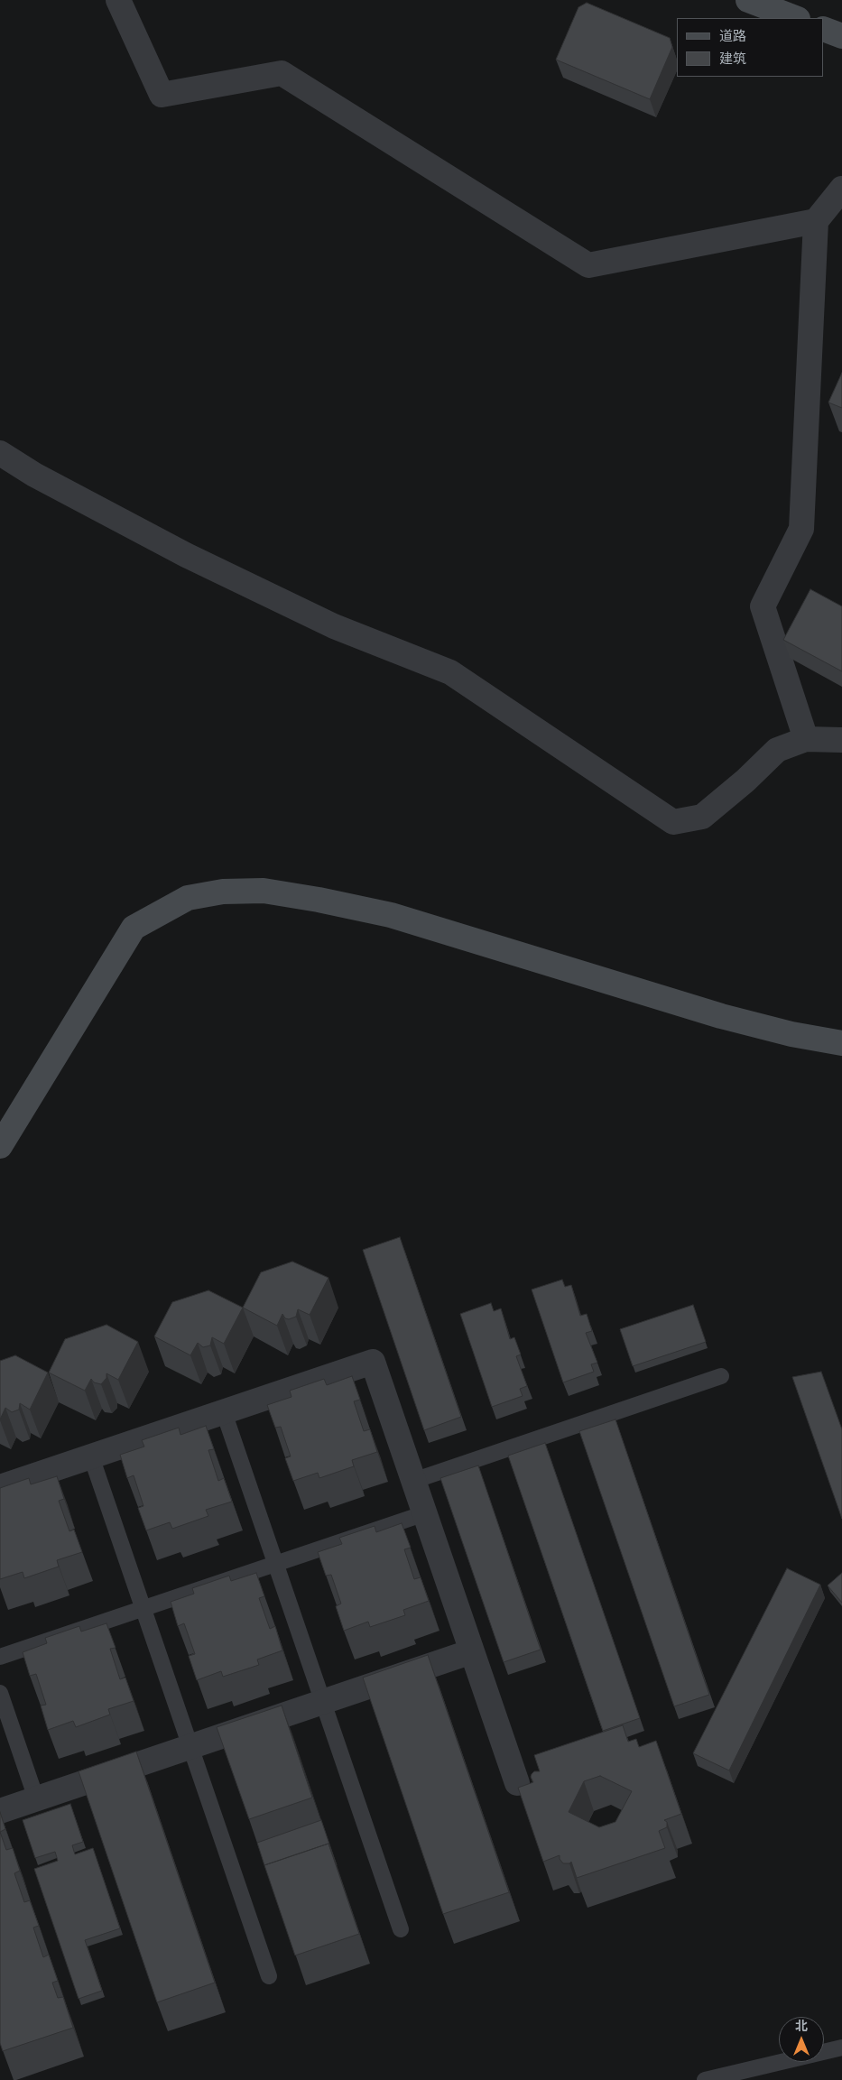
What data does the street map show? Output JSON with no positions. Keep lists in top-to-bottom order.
{
  "legend": ["道路", "建筑"],
  "north": "top"
}
